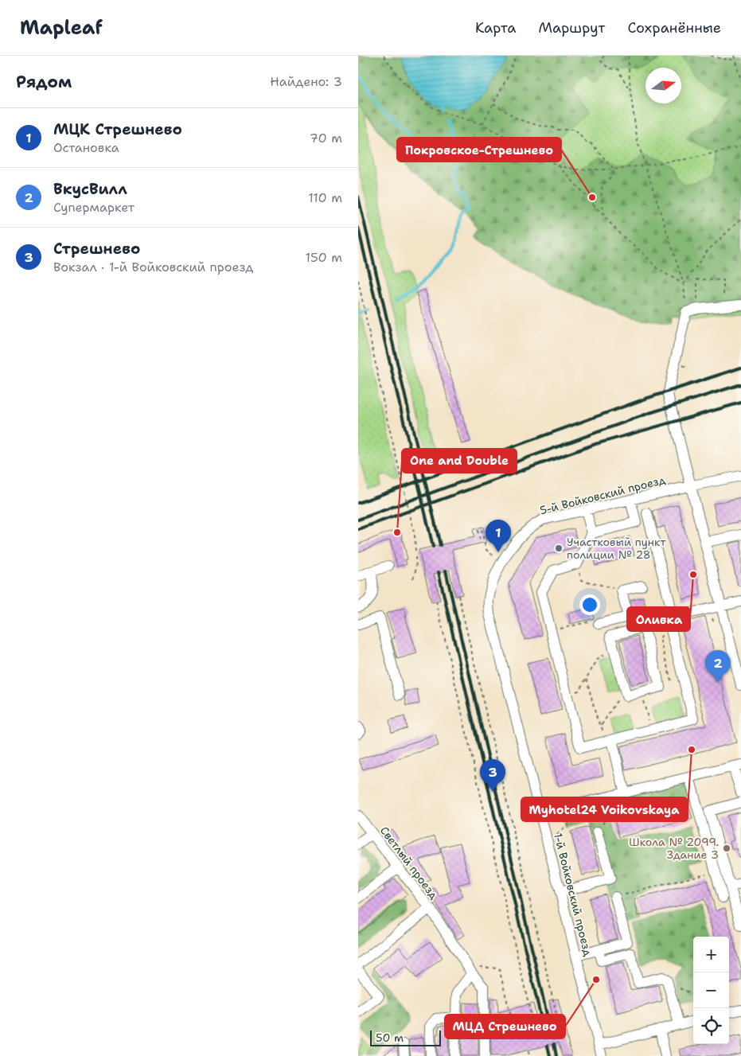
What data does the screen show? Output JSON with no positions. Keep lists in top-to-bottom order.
{
  "streets": {
    "street": ["5-й Войковский проезд", "Светлый проезд", "1-й Войковский проезд"]
  },
  "crossings": [
    ["5-й Войковский проезд", "1-й Войковский проезд"]
  ],
  "places": [
    "Покровское-Стрешнево",
    "One and Double",
    "Участковый пункт полиции № 28",
    "Оливка",
    "Myhotel24 Voikovskaya",
    "Школа № 2099. Здание 3",
    "МЦД Стрешнево"
  ],
  "scale_bar": "50 m",
  "north": "right",
  "page": {
    "header": "Mapleaf",
    "nav": ["Карта", "Маршрут", "Сохранённые"],
    "heading": ["Рядом", "Найдено: 3"],
    "list": [
      {
        "mark": "1",
        "name": "МЦК Стрешнево",
        "note": "Остановка",
        "value": "70 m"
      },
      {
        "mark": "2",
        "name": "ВкусВилл",
        "note": "Супермаркет",
        "value": "110 m"
      },
      {
        "mark": "3",
        "name": "Стрешнево",
        "note": "Вокзал · 1-й Войковский проезд",
        "value": "150 m"
      }
    ],
    "pins": ["1", "2", "3"],
    "map_buttons": ["+", "−"],
    "scale": "50 m"
  }
}
